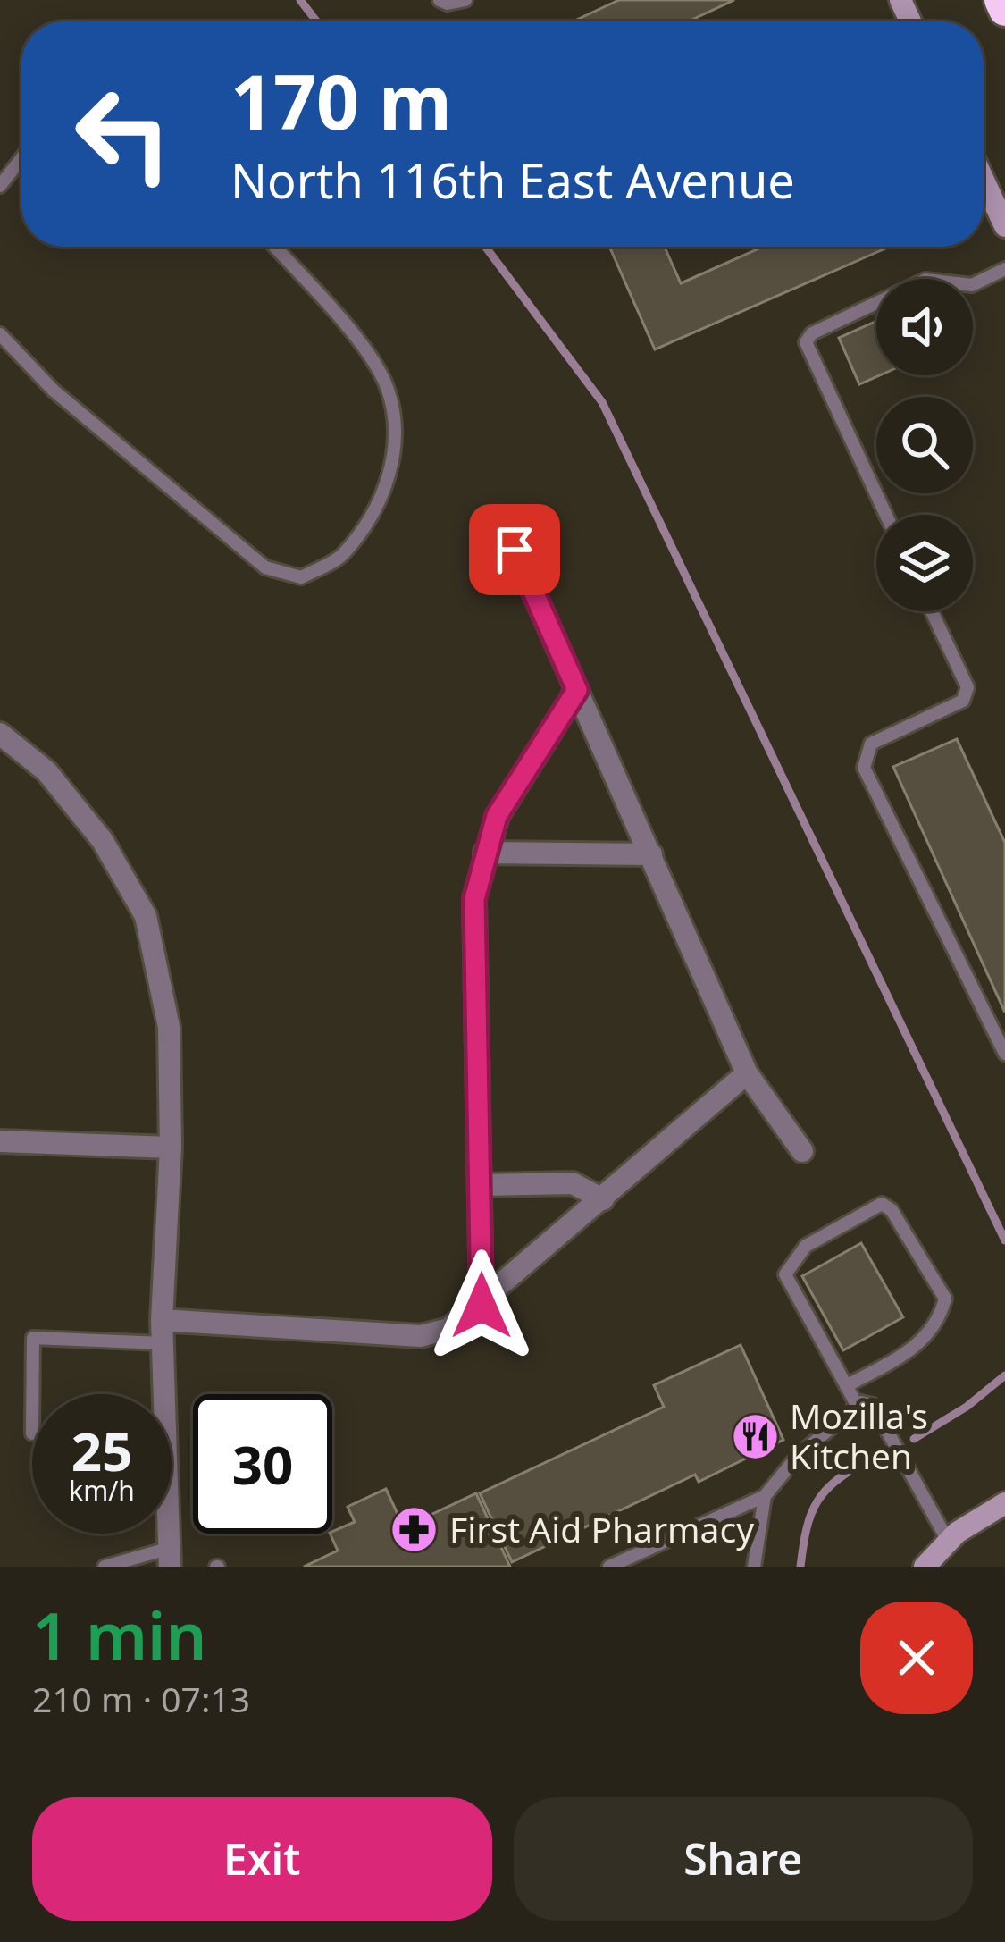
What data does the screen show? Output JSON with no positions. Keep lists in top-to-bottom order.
{
  "places": {
    "restaurant": ["Mozilla's Kitchen"],
    "pharmacy": ["First Aid Pharmacy"]
  },
  "page": {
    "turn": ["170 m", "North 116th East Avenue"],
    "speed": "25 km/h",
    "limit": "30",
    "heading": ["1 min", "210 m · 07:13"],
    "buttons": ["Exit", "Share"]
  }
}
